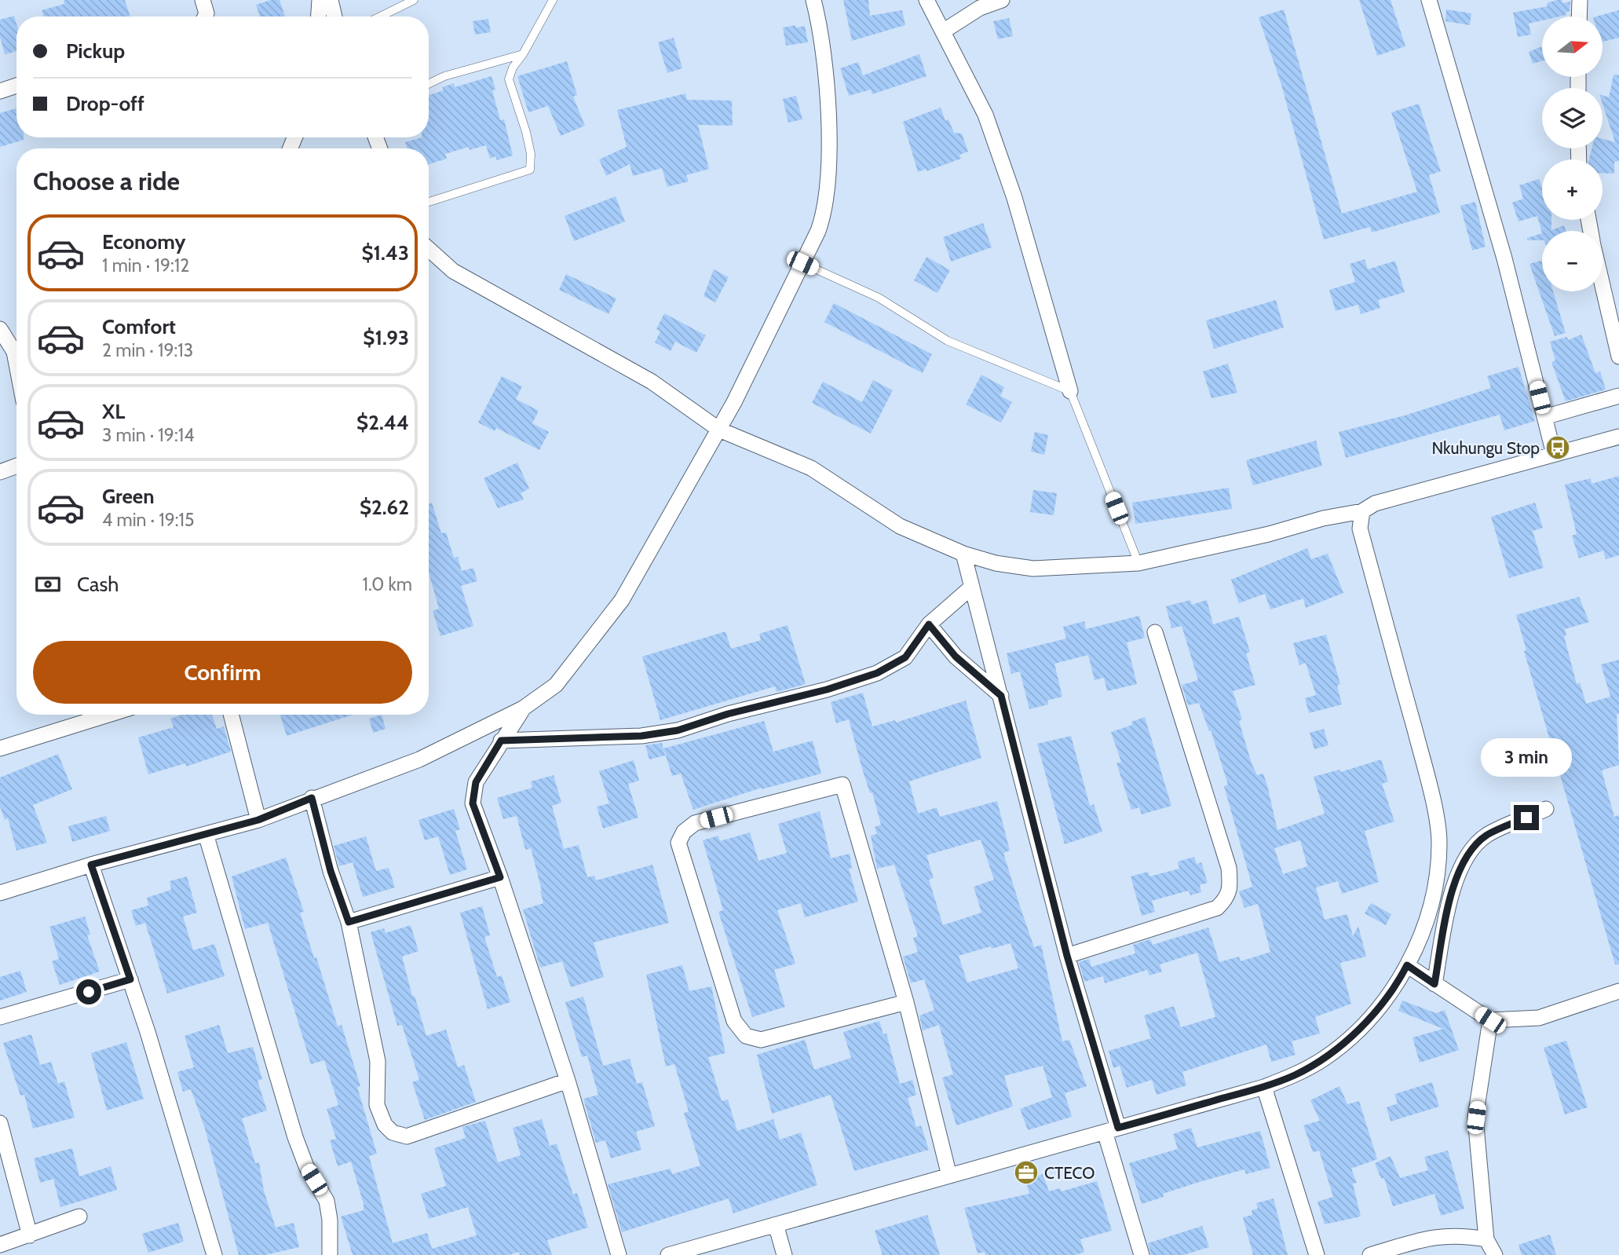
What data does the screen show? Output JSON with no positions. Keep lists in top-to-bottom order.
{
  "places": {
    "bus stop": ["Nkuhungu Stop"],
    "office": ["CTECO"]
  },
  "north": "right",
  "page": {
    "map_buttons": ["+", "−"],
    "banner": ["Pickup", "Drop-off"],
    "heading": "Choose a ride",
    "list": [
      {
        "name": "Economy",
        "note": "1 min · 19:12",
        "value": "$1.43"
      },
      {
        "name": "Comfort",
        "note": "2 min · 19:13",
        "value": "$1.93"
      },
      {
        "name": "XL",
        "note": "3 min · 19:14",
        "value": "$2.44"
      },
      {
        "name": "Green",
        "note": "4 min · 19:15",
        "value": "$2.62"
      }
    ],
    "pay": ["Cash", "1.0 km"],
    "buttons": "Confirm",
    "bubble": "3 min"
  }
}
